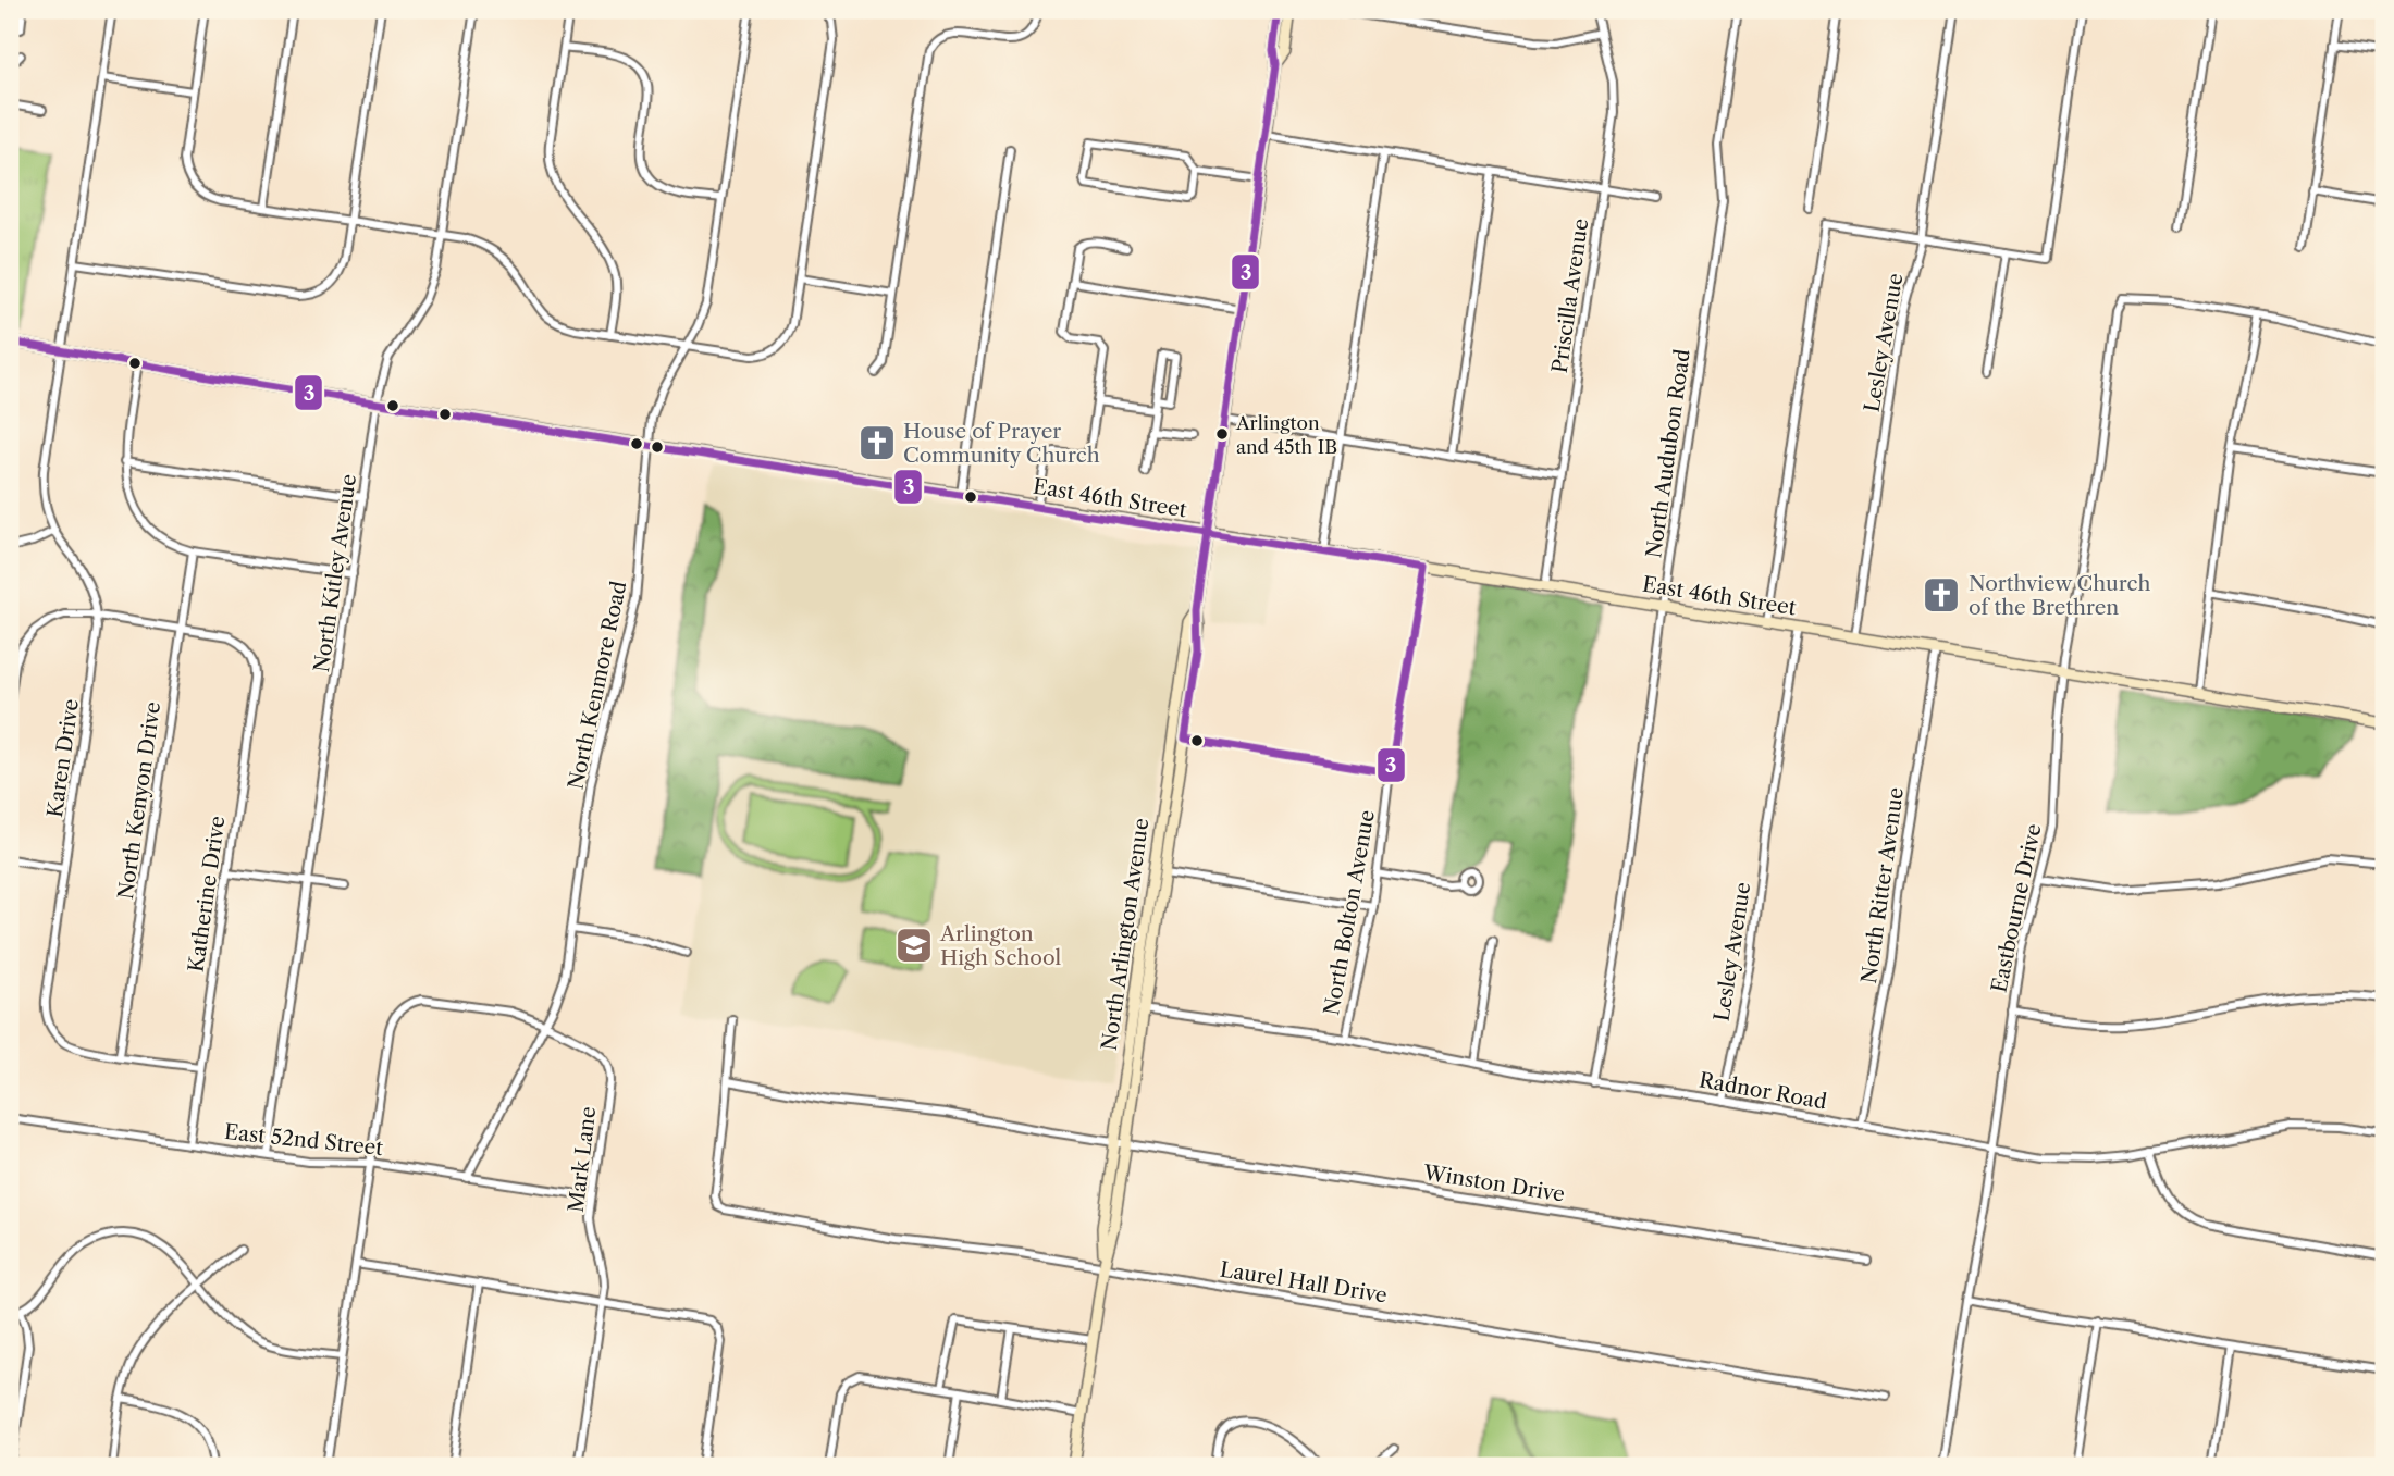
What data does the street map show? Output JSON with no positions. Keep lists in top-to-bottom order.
{
  "streets": {
    "main road": ["East 46th Street", "North Arlington Avenue"],
    "street": [
      "Priscilla Avenue",
      "Lesley Avenue",
      "North Audubon Road",
      "North Kitley Avenue",
      "North Kenmore Road",
      "Karen Drive",
      "North Kenyon Drive",
      "North Ritter Avenue",
      "Katherine Drive",
      "Eastbourne Drive",
      "North Bolton Avenue",
      "Radnor Road",
      "East 52nd Street",
      "Mark Lane",
      "Winston Drive",
      "Laurel Hall Drive"
    ]
  },
  "crossings": [
    ["Priscilla Avenue", "East 46th Street"],
    ["Lesley Avenue", "East 46th Street"],
    ["Lesley Avenue", "Radnor Road"],
    ["North Audubon Road", "East 46th Street"],
    ["North Audubon Road", "Radnor Road"],
    ["East 46th Street", "North Kitley Avenue"],
    ["East 46th Street", "North Kenmore Road"],
    ["East 46th Street", "Karen Drive"],
    ["East 46th Street", "North Ritter Avenue"],
    ["East 46th Street", "Eastbourne Drive"],
    ["East 46th Street", "North Bolton Avenue"],
    ["East 46th Street", "North Arlington Avenue"],
    ["North Kitley Avenue", "East 52nd Street"],
    ["North Kenmore Road", "East 52nd Street"],
    ["North Kenmore Road", "Mark Lane"],
    ["Karen Drive", "North Kenyon Drive"],
    ["Karen Drive", "Katherine Drive"],
    ["North Kenyon Drive", "Katherine Drive"],
    ["North Ritter Avenue", "Radnor Road"],
    ["Katherine Drive", "East 52nd Street"],
    ["Eastbourne Drive", "Radnor Road"],
    ["North Bolton Avenue", "Radnor Road"],
    ["North Arlington Avenue", "Radnor Road"],
    ["North Arlington Avenue", "Winston Drive"],
    ["North Arlington Avenue", "Laurel Hall Drive"],
    ["East 52nd Street", "Mark Lane"],
    ["Winston Drive", "Laurel Hall Drive"]
  ],
  "places": {
    "other": ["Arlington and 45th IB"],
    "church": ["House of Prayer Community Church", "Northview Church of the Brethren"],
    "school or university": ["Arlington High School"]
  },
  "lines": ["transit line 3"]
}
